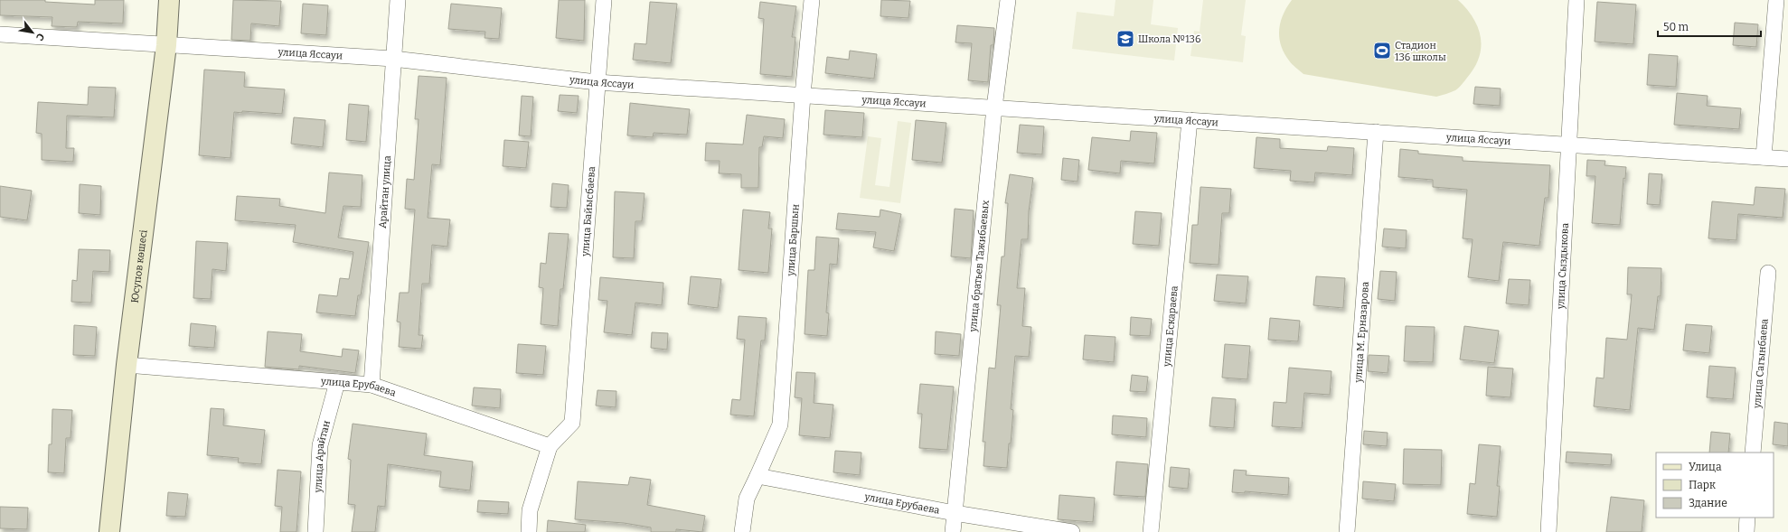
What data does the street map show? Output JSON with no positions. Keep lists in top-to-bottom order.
{
  "streets": {
    "street": [
      "улица Яссауи",
      "Арайтан улица",
      "улица Байысбаева",
      "улица Баршын",
      "Юсупов көшесі",
      "улица братьев Тажибаевых",
      "улица Сыздыкова",
      "улица Ескараева",
      "улица М. Ерназарова",
      "улица Сагынбаева",
      "улица Ерубаева",
      "улица Арайтан"
    ]
  },
  "crossings": [
    ["улица Яссауи", "Арайтан улица"],
    ["улица Яссауи", "улица Байысбаева"],
    ["улица Яссауи", "улица Баршын"],
    ["улица Яссауи", "Юсупов көшесі"],
    ["улица Яссауи", "улица братьев Тажибаевых"],
    ["улица Яссауи", "улица Сыздыкова"],
    ["улица Яссауи", "улица Ескараева"],
    ["улица Яссауи", "улица М. Ерназарова"],
    ["Арайтан улица", "улица Ерубаева"],
    ["улица Байысбаева", "улица Ерубаева"],
    ["улица Баршын", "улица Ерубаева"],
    ["Юсупов көшесі", "улица Ерубаева"],
    ["улица братьев Тажибаевых", "улица Ерубаева"],
    ["улица Ерубаева", "улица Арайтан"]
  ],
  "places": {
    "school or university": ["Школа №136"],
    "sports": ["Стадион 136 школы"]
  },
  "legend": ["Улица", "Парк", "Здание"],
  "scale_bar": "50 m",
  "north": "bottom right"
}
